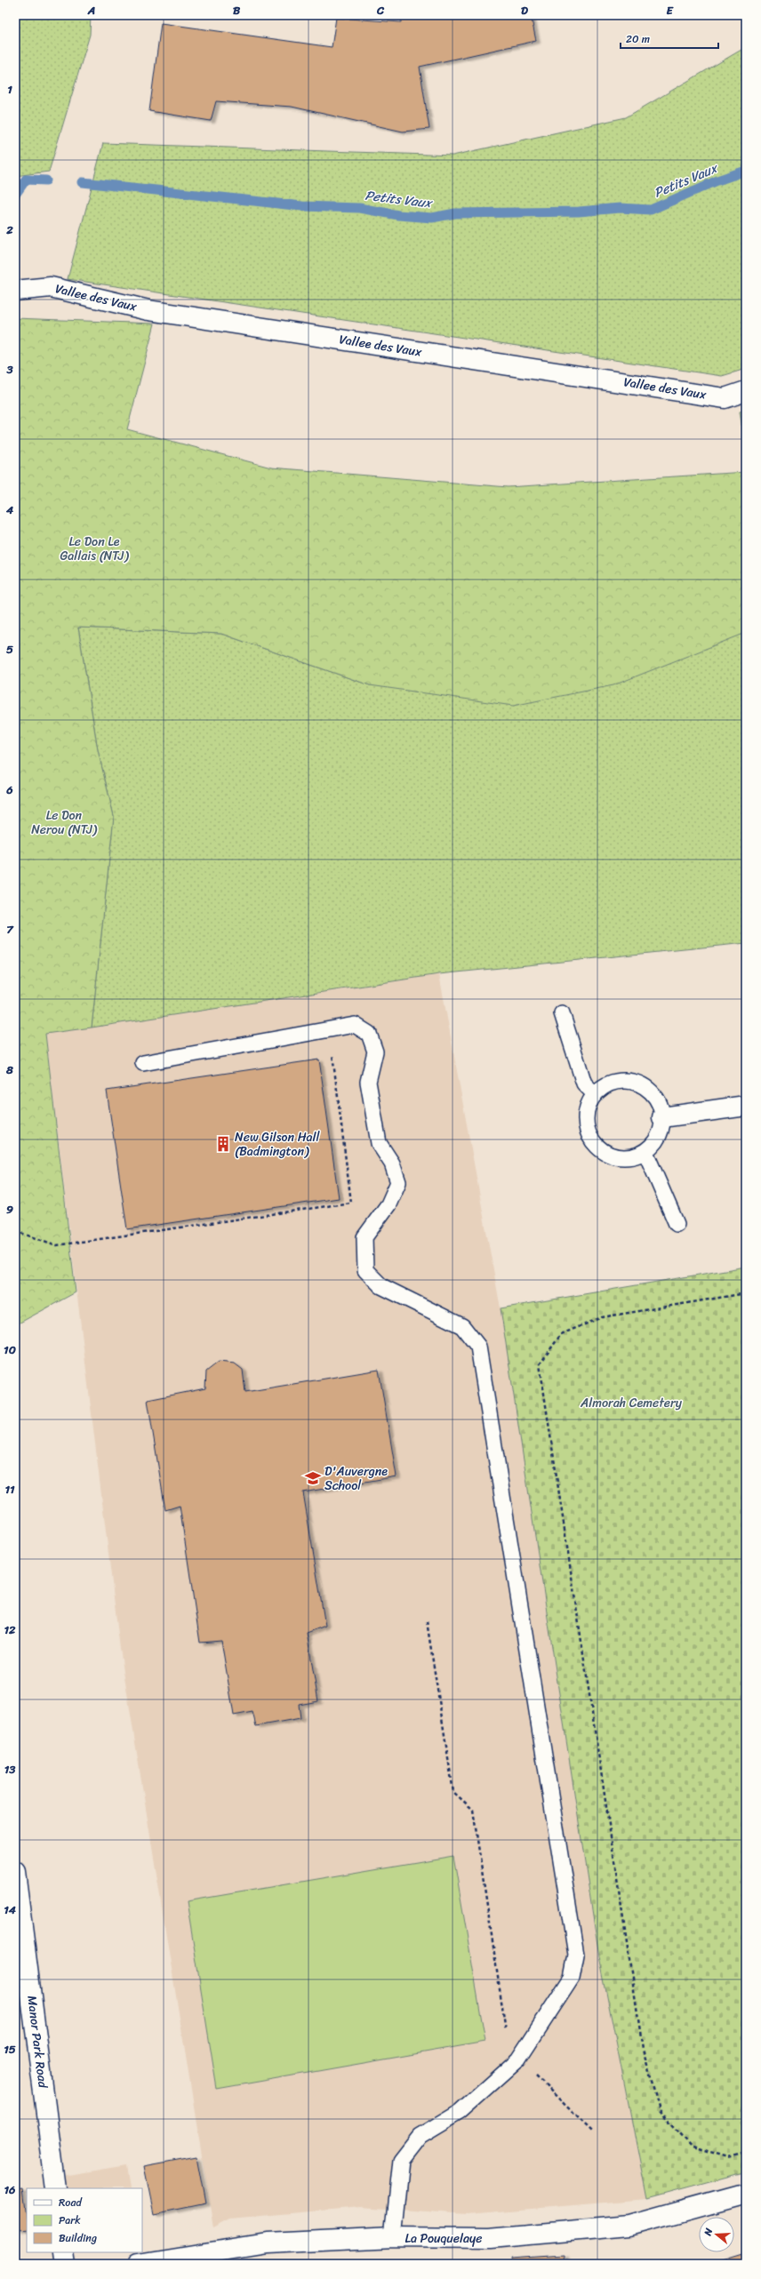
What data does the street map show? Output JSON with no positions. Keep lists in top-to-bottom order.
{
  "streets": {
    "street": ["Vallee des Vaux", "Manor Park Road", "La Pouquelaye"]
  },
  "water": ["Petits Vaux"],
  "parks": ["Le Don Le Gallais (NTJ)", "Le Don Nerou (NTJ)", "Almorah Cemetery"],
  "places": {
    "building": ["New Gilson Hall (Badmington)"],
    "school or university": ["D'Auvergne School"]
  },
  "legend": ["Road", "Park", "Building"],
  "scale_bar": "20 m",
  "north": "left",
  "grid": {
    "columns": [
      "A",
      "B",
      "C",
      "D",
      "E"
    ],
    "rows": [
      "1",
      "2",
      "3",
      "4",
      "5",
      "6",
      "7",
      "8",
      "9",
      "10",
      "11",
      "12",
      "13",
      "14",
      "15",
      "16"
    ]
  }
}
